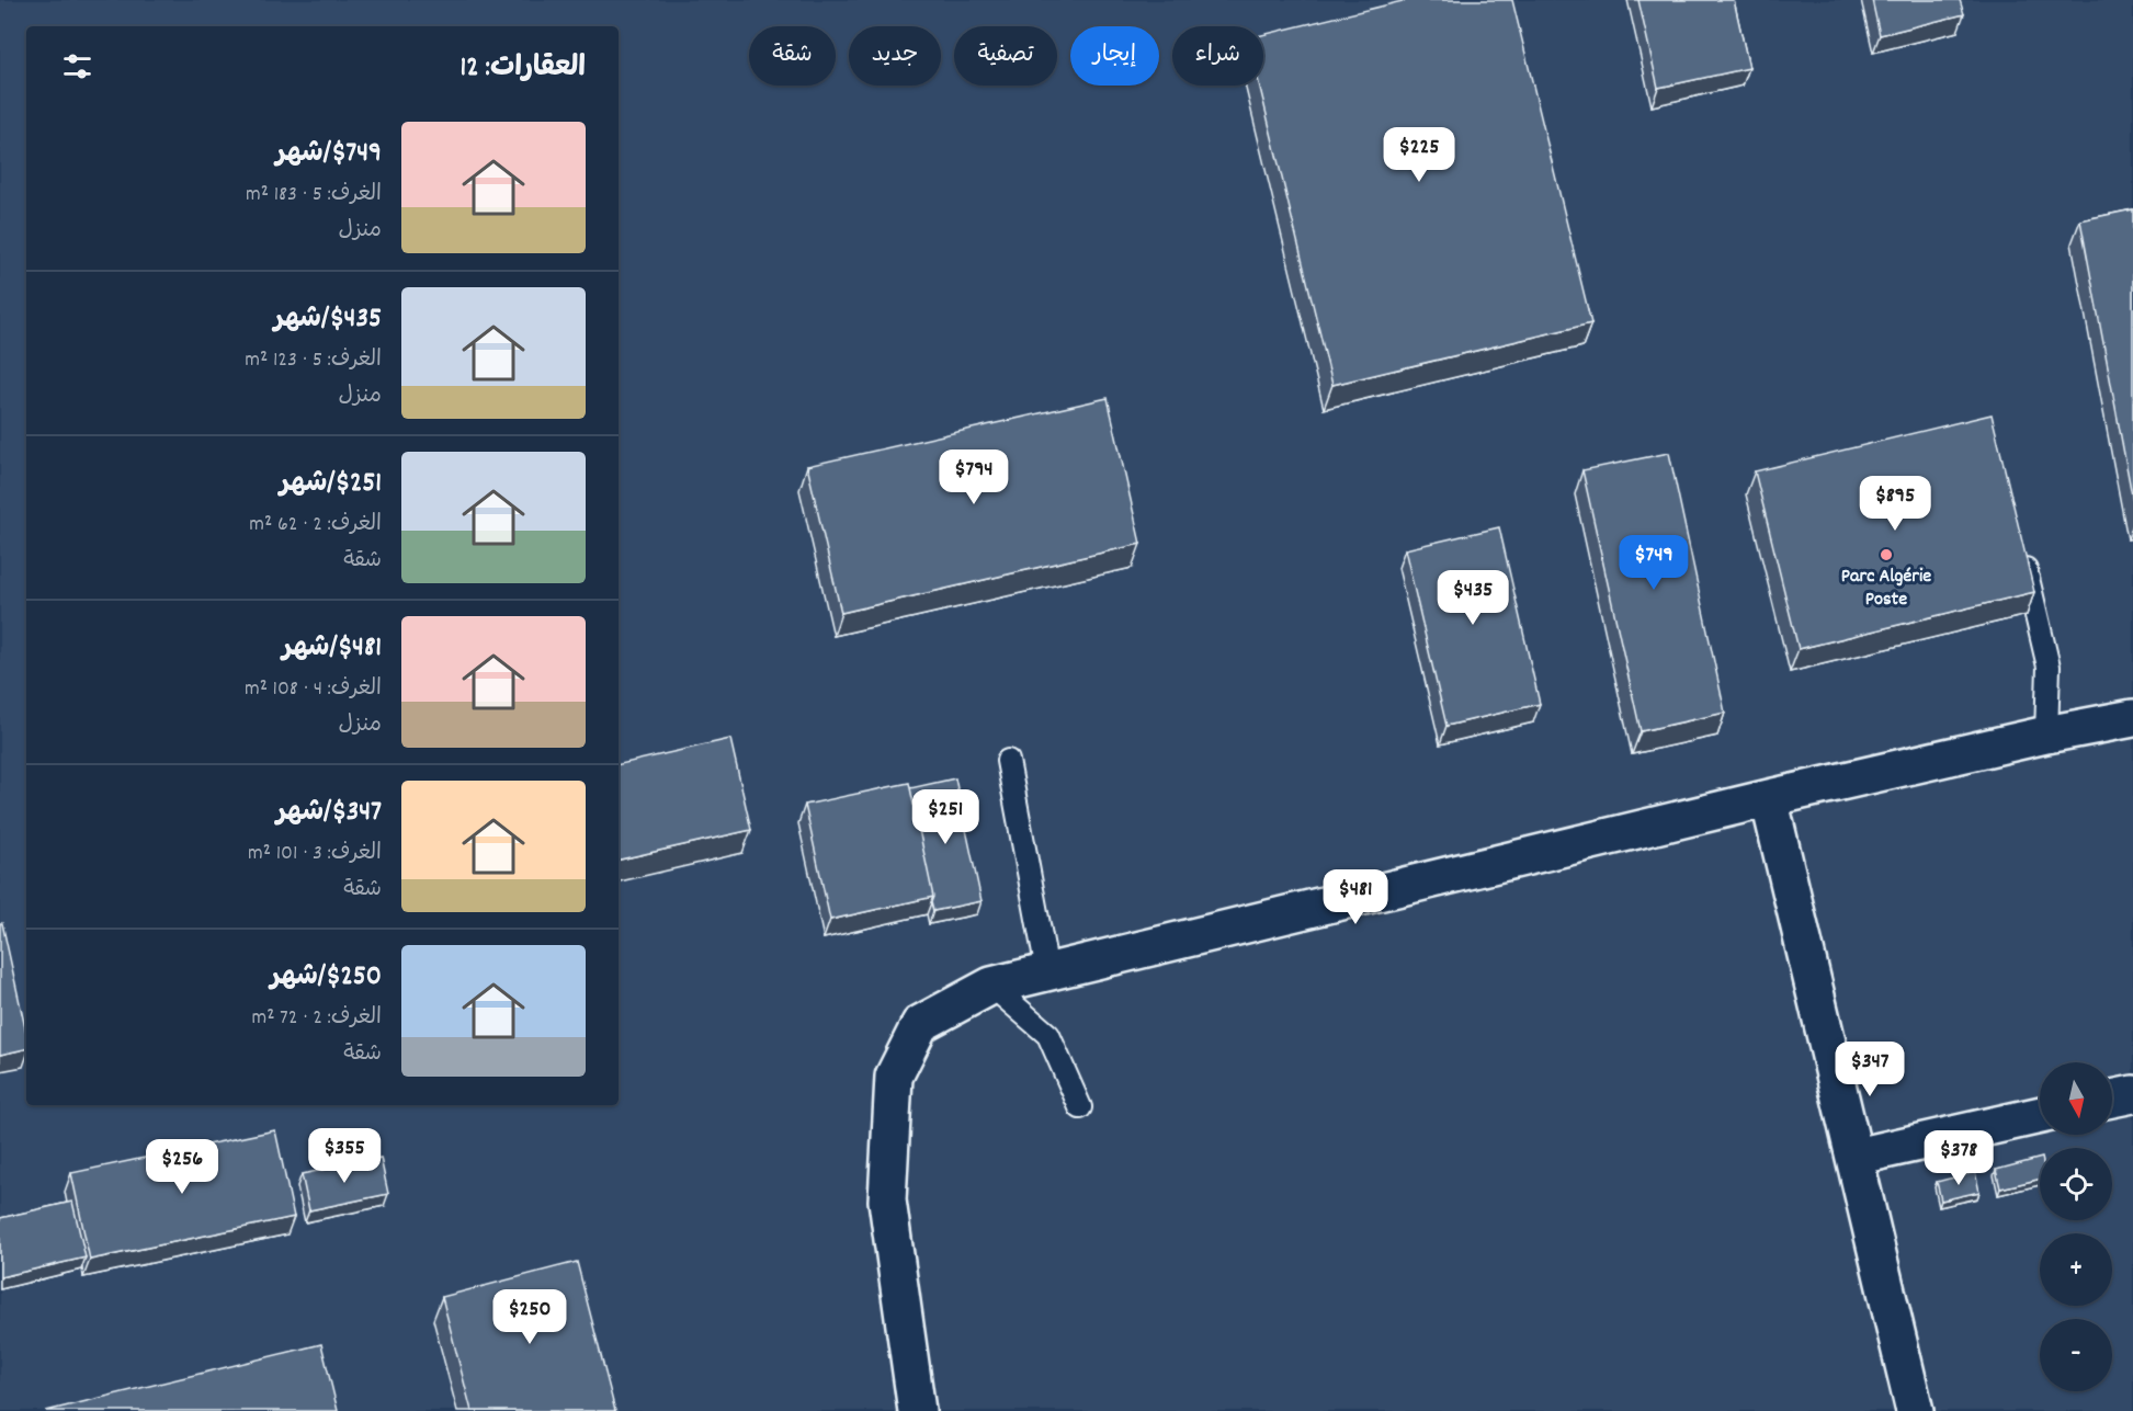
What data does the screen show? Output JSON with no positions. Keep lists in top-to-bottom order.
{
  "places": ["Parc Algérie Poste"],
  "north": "bottom",
  "page": {
    "chip": [
      "شراء",
      "إيجار",
      "تصفية",
      "جديد",
      "شقة"
    ],
    "heading": "العقارات: 12",
    "list": [
      {
        "name": "$749/شهر",
        "note": "الغرف: 5 · 183 m² · منزل"
      },
      {
        "name": "$435/شهر",
        "note": "الغرف: 5 · 123 m² · منزل"
      },
      {
        "name": "$251/شهر",
        "note": "الغرف: 2 · 62 m² · شقة"
      },
      {
        "name": "$481/شهر",
        "note": "الغرف: 4 · 108 m² · منزل"
      },
      {
        "name": "$347/شهر",
        "note": "الغرف: 3 · 101 m² · شقة"
      },
      {
        "name": "$250/شهر",
        "note": "الغرف: 2 · 72 m² · شقة"
      }
    ],
    "price": [
      "$225",
      "$794",
      "$895",
      "$749",
      "$435",
      "$251",
      "$481",
      "$347",
      "$355",
      "$378",
      "$256",
      "$250"
    ],
    "map_buttons": ["+", "−"]
  }
}
